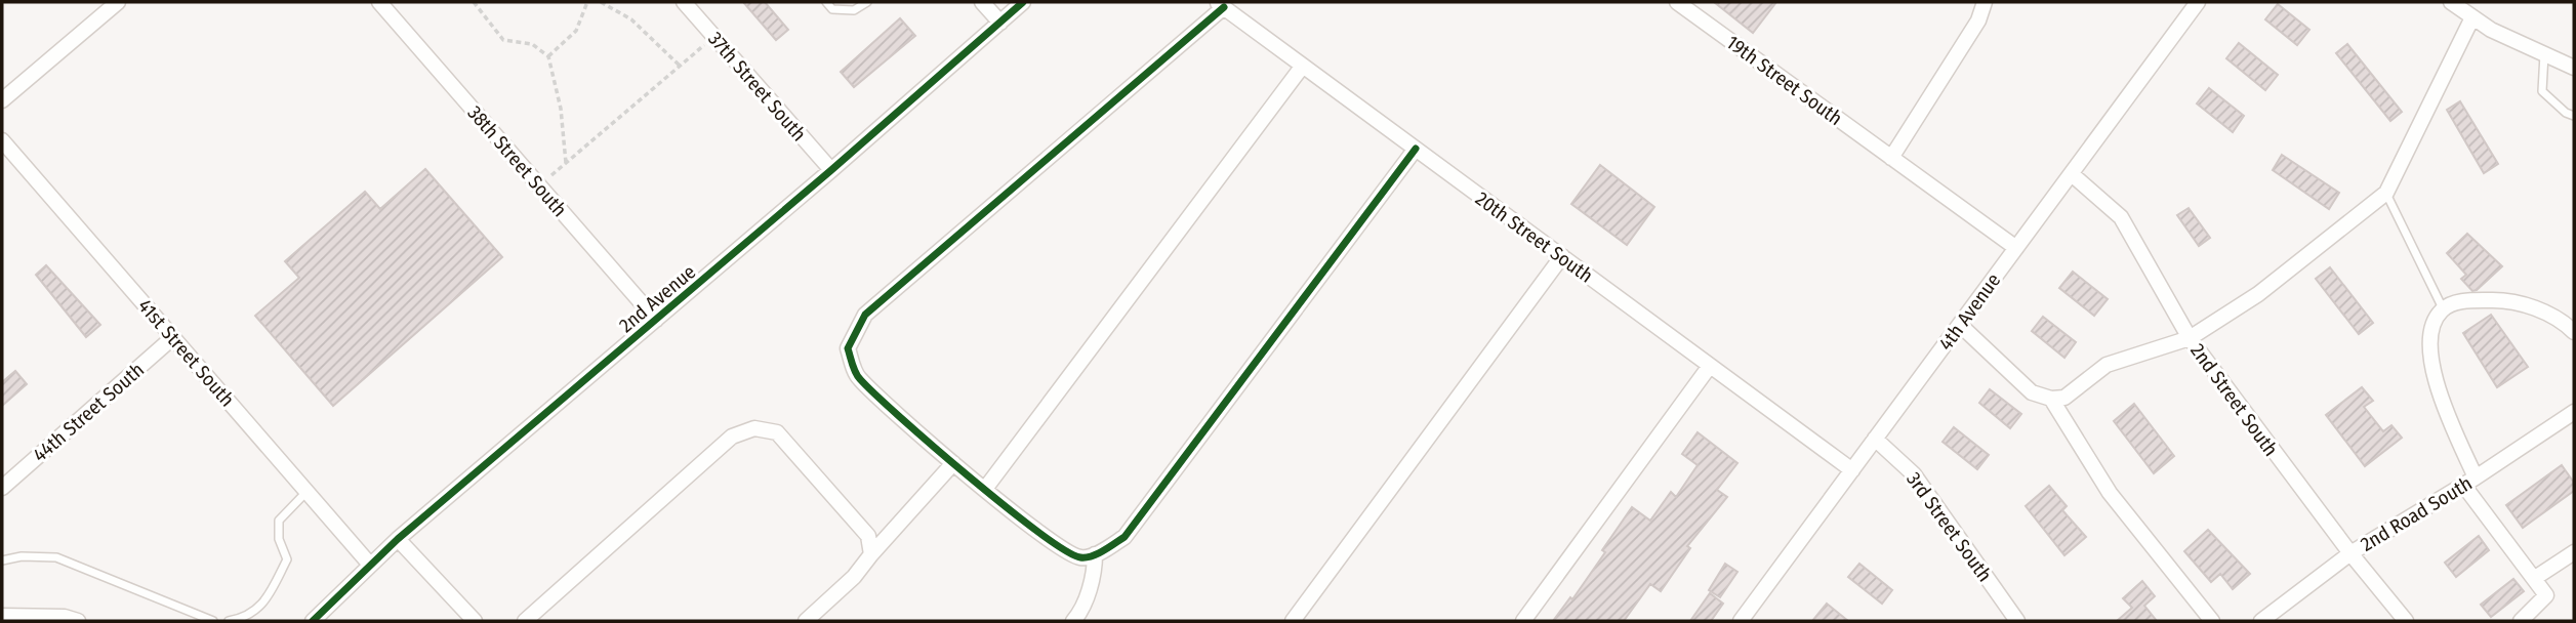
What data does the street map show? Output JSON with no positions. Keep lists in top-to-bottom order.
{
  "streets": {
    "street": [
      "19th Street South",
      "37th Street South",
      "38th Street South",
      "20th Street South",
      "2nd Avenue",
      "4th Avenue",
      "41st Street South",
      "2nd Street South",
      "44th Street South",
      "2nd Road South",
      "3rd Street South"
    ]
  },
  "crossings": [
    ["19th Street South", "4th Avenue"],
    ["37th Street South", "2nd Avenue"],
    ["38th Street South", "2nd Avenue"],
    ["20th Street South", "4th Avenue"],
    ["2nd Avenue", "41st Street South"],
    ["4th Avenue", "2nd Street South"],
    ["4th Avenue", "3rd Street South"],
    ["41st Street South", "44th Street South"],
    ["2nd Street South", "2nd Road South"]
  ]
}
